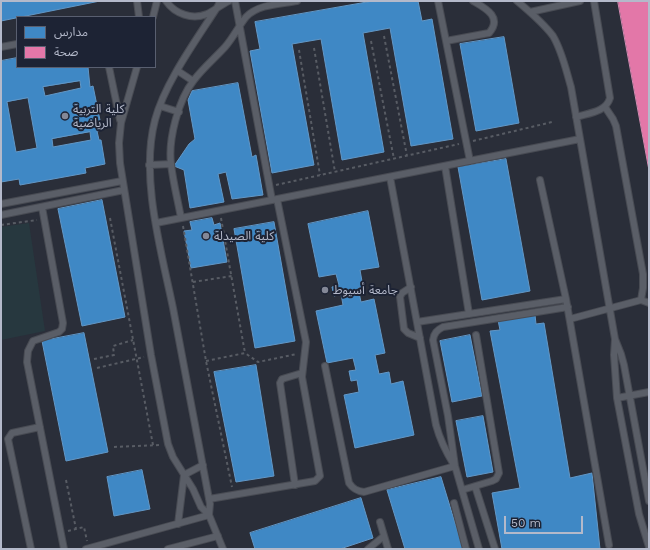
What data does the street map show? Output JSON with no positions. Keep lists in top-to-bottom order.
{
  "places": ["كلية التربية الرياضية", "كلية الصيدلة", "جامعة أسيوط"],
  "legend": ["مدارس", "صحة"],
  "scale_bar": "50 m"
}
